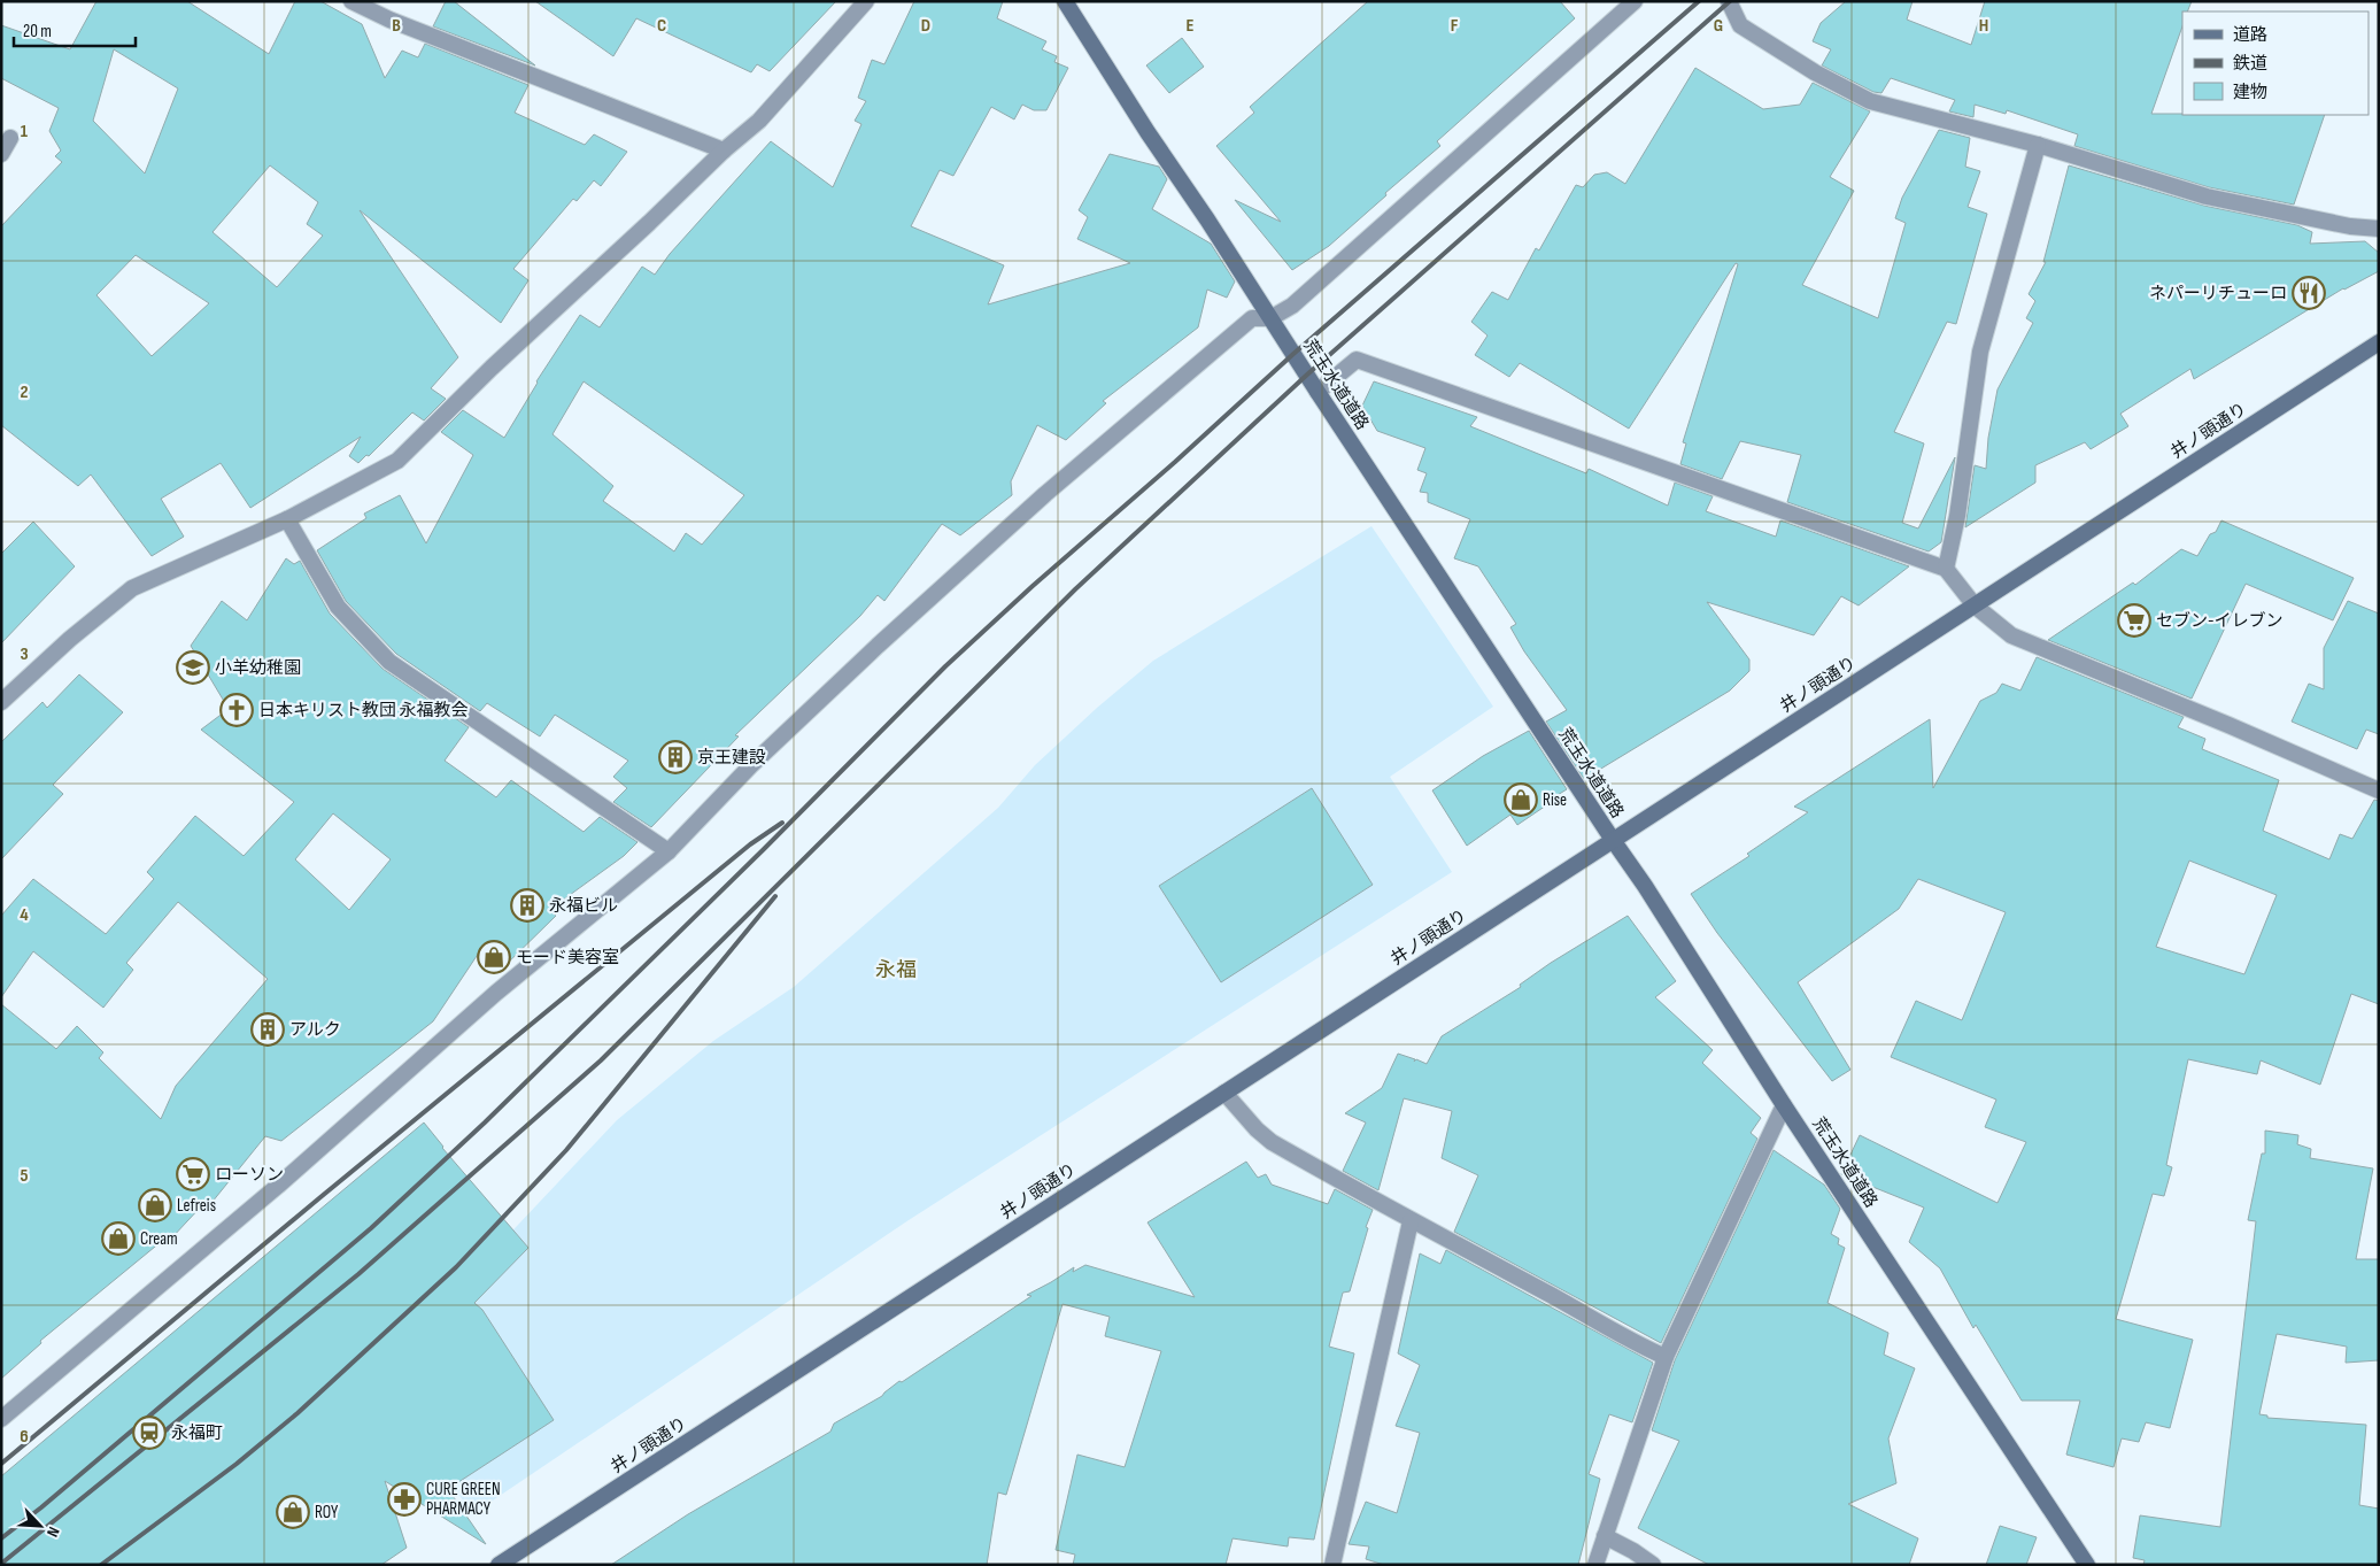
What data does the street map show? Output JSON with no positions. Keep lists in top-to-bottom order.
{
  "streets": {
    "main road": ["荒玉水道道路", "井ノ頭通り"]
  },
  "crossings": [
    ["荒玉水道道路", "井ノ頭通り"]
  ],
  "districts": ["永福"],
  "places": {
    "restaurant": ["ネパーリチューロ"],
    "supermarket": ["セブン-イレブン", "ローソン"],
    "school or university": ["小羊幼稚園"],
    "church": ["日本キリスト教団 永福教会"],
    "building": ["京王建設", "永福ビル", "アルク"],
    "shop": [
      "Rise",
      "モード美容室",
      "Lefreis",
      "Cream",
      "ROY"
    ],
    "station": ["永福町"],
    "pharmacy": ["CURE GREEN PHARMACY"]
  },
  "legend": ["道路", "鉄道", "建物"],
  "scale_bar": "20 m",
  "north": "bottom right",
  "grid": {
    "columns": [
      "B",
      "C",
      "D",
      "E",
      "F",
      "G",
      "H"
    ],
    "rows": [
      "1",
      "2",
      "3",
      "4",
      "5",
      "6"
    ]
  }
}
